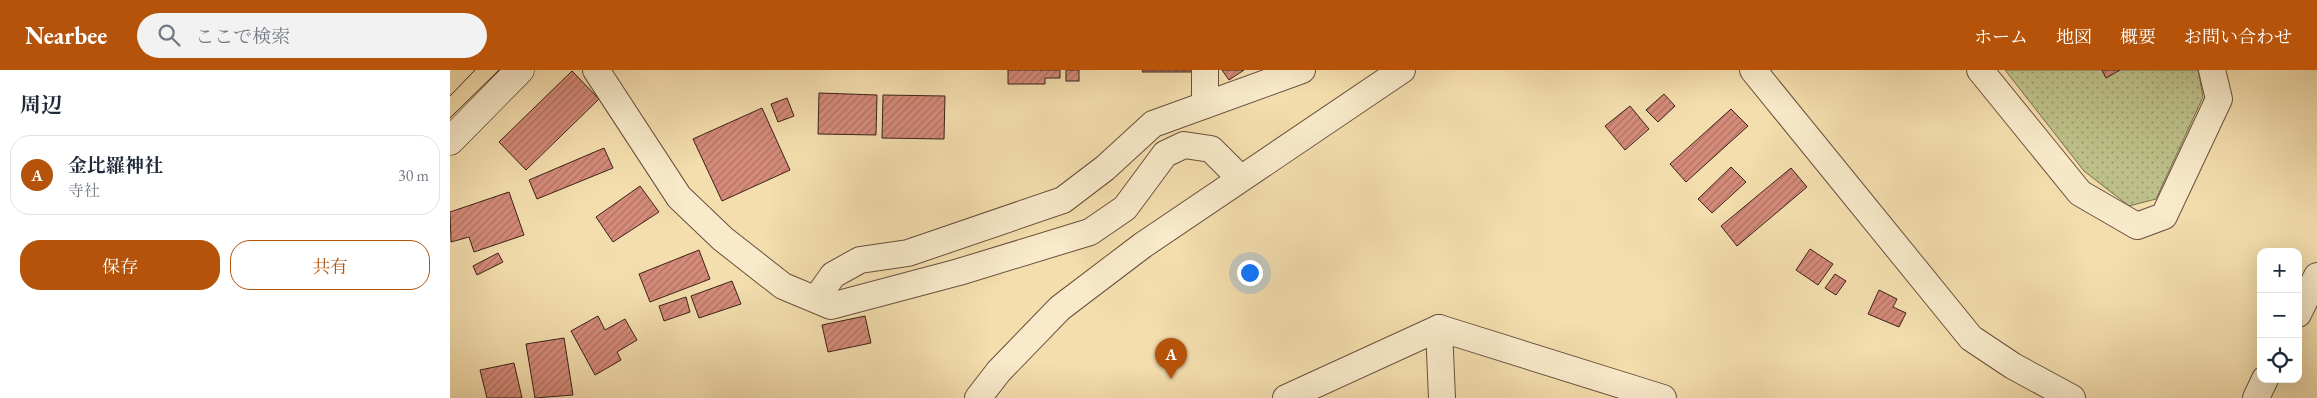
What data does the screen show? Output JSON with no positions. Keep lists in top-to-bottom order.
{
  "page": {
    "header": "Nearbee",
    "search": "ここで検索",
    "nav": [
      "ホーム",
      "地図",
      "概要",
      "お問い合わせ"
    ],
    "heading": "周辺",
    "list": [
      {
        "mark": "A",
        "name": "金比羅神社",
        "note": "寺社",
        "value": "30 m"
      }
    ],
    "buttons": ["保存", "共有"],
    "map_buttons": ["+", "−"],
    "pins": "A"
  }
}
